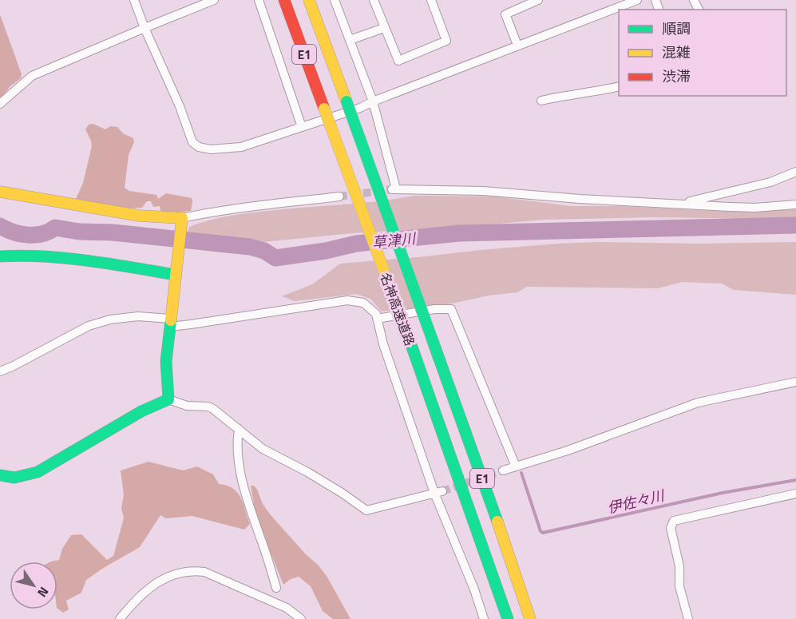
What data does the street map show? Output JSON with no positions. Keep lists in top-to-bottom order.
{
  "streets": {
    "main road": ["E1", "名神高速道路"]
  },
  "water": ["草津川", "伊佐々川"],
  "legend": ["順調", "混雑", "渋滞"],
  "north": "bottom right"
}
